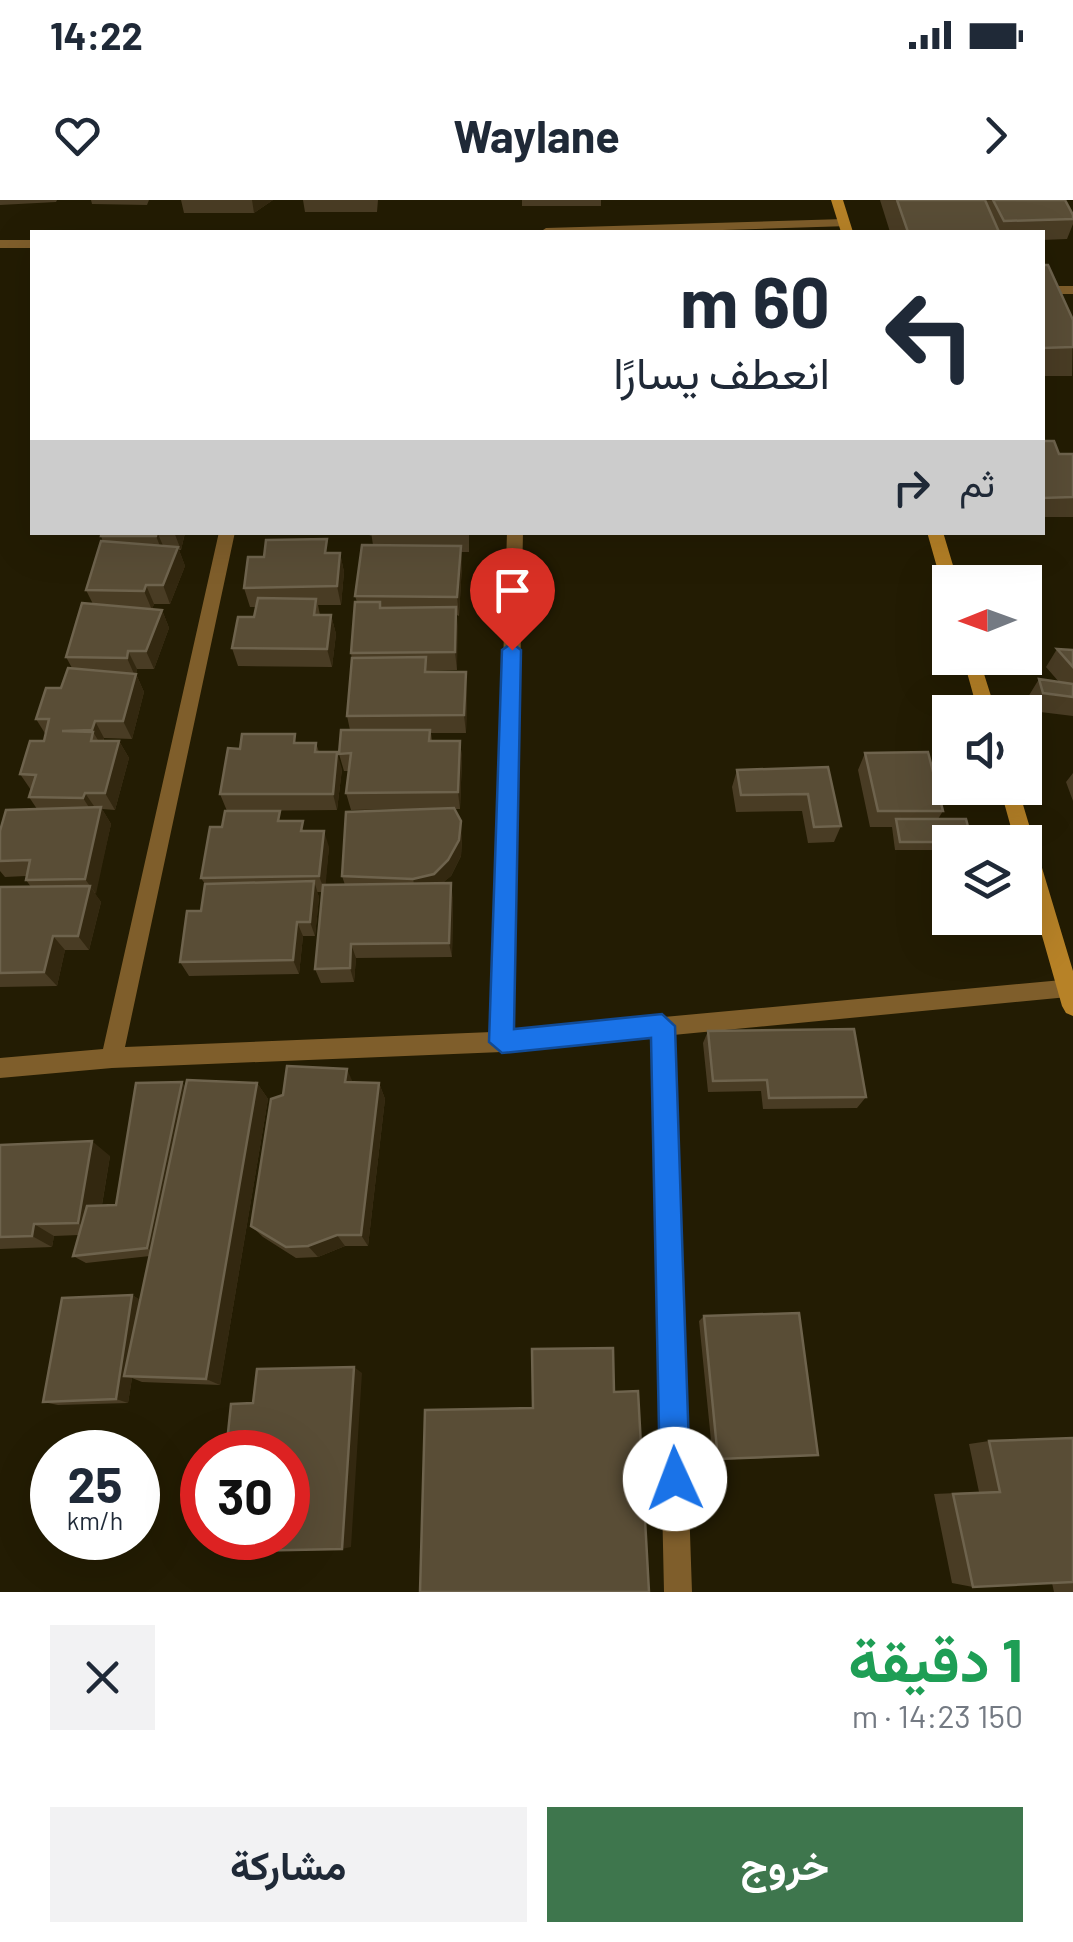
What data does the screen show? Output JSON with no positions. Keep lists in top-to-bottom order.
{
  "north": "left",
  "page": {
    "status": "14:22",
    "header": "Waylane",
    "turn": ["60 m", "انعطف يسارًا"],
    "then": "ثم",
    "speed": "25 km/h",
    "limit": "30",
    "heading": ["1 دقيقة", "150 m · 14:23"],
    "buttons": ["خروج", "مشاركة"]
  }
}
